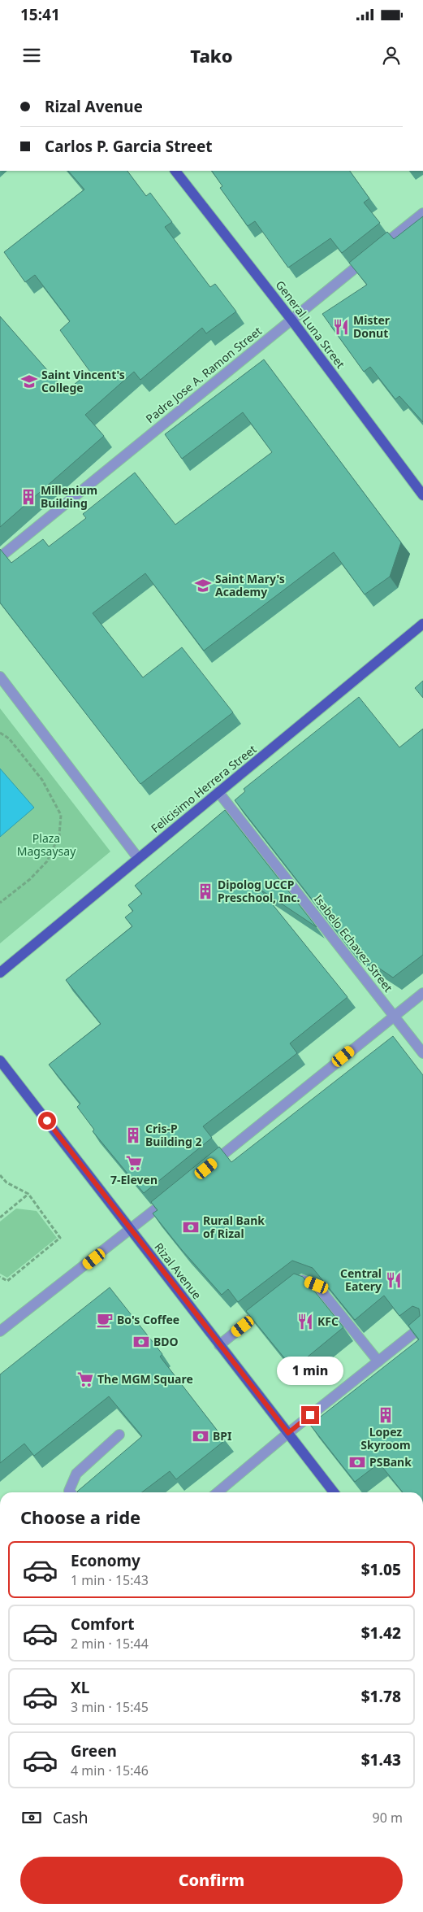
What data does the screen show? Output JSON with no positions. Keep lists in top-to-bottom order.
{
  "streets": {
    "main road": ["General Luna Street", "Felicisimo Herrera Street", "Rizal Avenue"],
    "street": ["Padre Jose A. Ramon Street", "Isabelo Echavez Street"]
  },
  "crossings": [
    ["General Luna Street", "Padre Jose A. Ramon Street"],
    ["Felicisimo Herrera Street", "Isabelo Echavez Street"]
  ],
  "parks": ["Plaza Magsaysay"],
  "places": {
    "restaurant": ["Mister Donut", "Central Eatery", "KFC"],
    "school or university": ["Saint Vincent's College", "Saint Mary's Academy"],
    "building": [
      "Millenium Building",
      "Dipolog UCCP Preschool, Inc.",
      "Cris-P Building 2",
      "Lopez Skyroom"
    ],
    "supermarket": ["7-Eleven", "The MGM Square"],
    "bank": [
      "Rural Bank of Rizal",
      "BDO",
      "BPI",
      "PSBank"
    ],
    "cafe": ["Bo's Coffee"]
  },
  "page": {
    "status": "15:41",
    "header": "Tako",
    "banner": ["Rizal Avenue", "Carlos P. Garcia Street"],
    "bubble": "1 min",
    "heading": "Choose a ride",
    "list": [
      {
        "name": "Economy",
        "note": "1 min · 15:43",
        "value": "$1.05"
      },
      {
        "name": "Comfort",
        "note": "2 min · 15:44",
        "value": "$1.42"
      },
      {
        "name": "XL",
        "note": "3 min · 15:45",
        "value": "$1.78"
      },
      {
        "name": "Green",
        "note": "4 min · 15:46",
        "value": "$1.43"
      }
    ],
    "pay": ["Cash", "90 m"],
    "buttons": "Confirm"
  }
}
